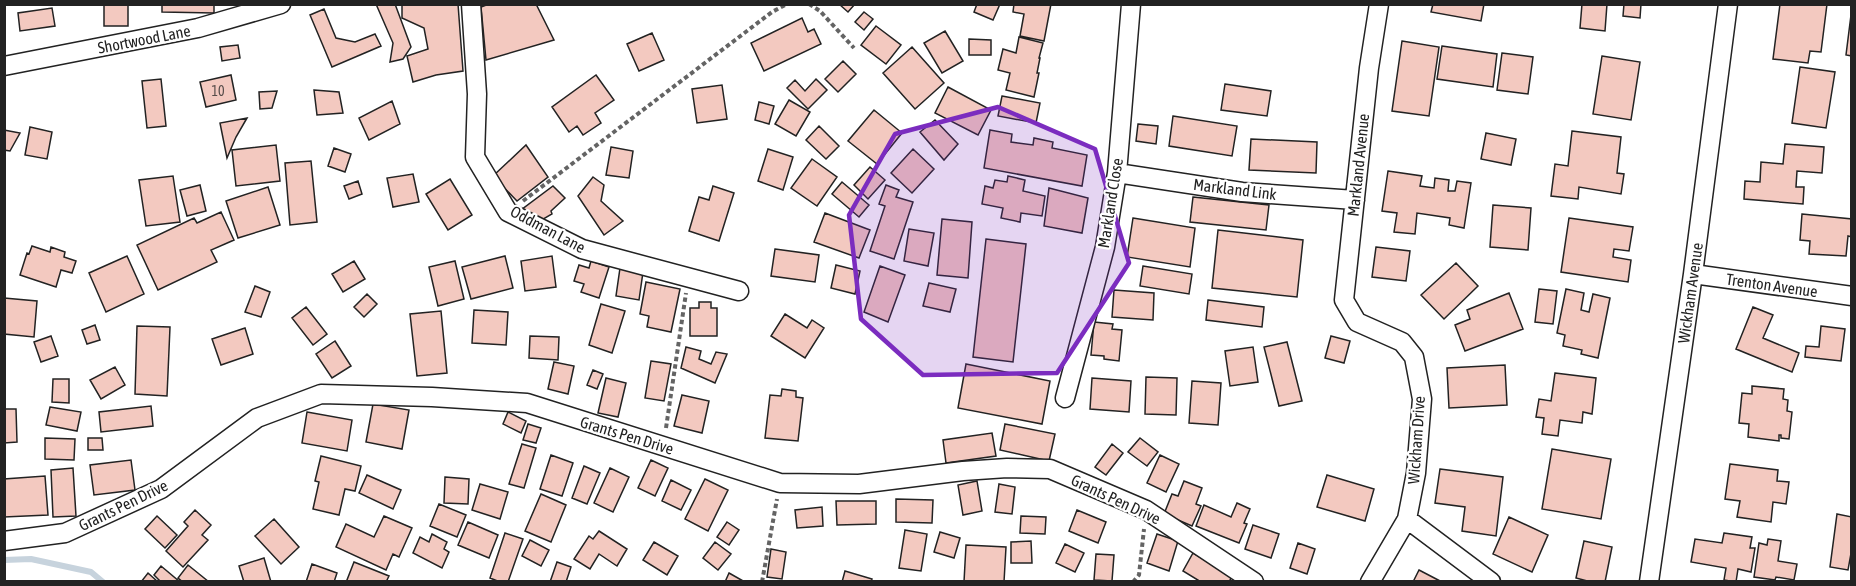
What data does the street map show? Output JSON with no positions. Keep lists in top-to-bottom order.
{
  "streets": {
    "street": [
      "Shortwood Lane",
      "Markland Avenue",
      "Markland Link",
      "Markland Close",
      "Oddman Lane",
      "Trenton Avenue",
      "Wickham Avenue",
      "Grants Pen Drive",
      "Wickham Drive"
    ]
  },
  "crossings": [
    ["Markland Avenue", "Markland Link"],
    ["Markland Avenue", "Wickham Drive"],
    ["Markland Link", "Markland Close"],
    ["Trenton Avenue", "Wickham Avenue"]
  ],
  "house_numbers": ["10"]
}
